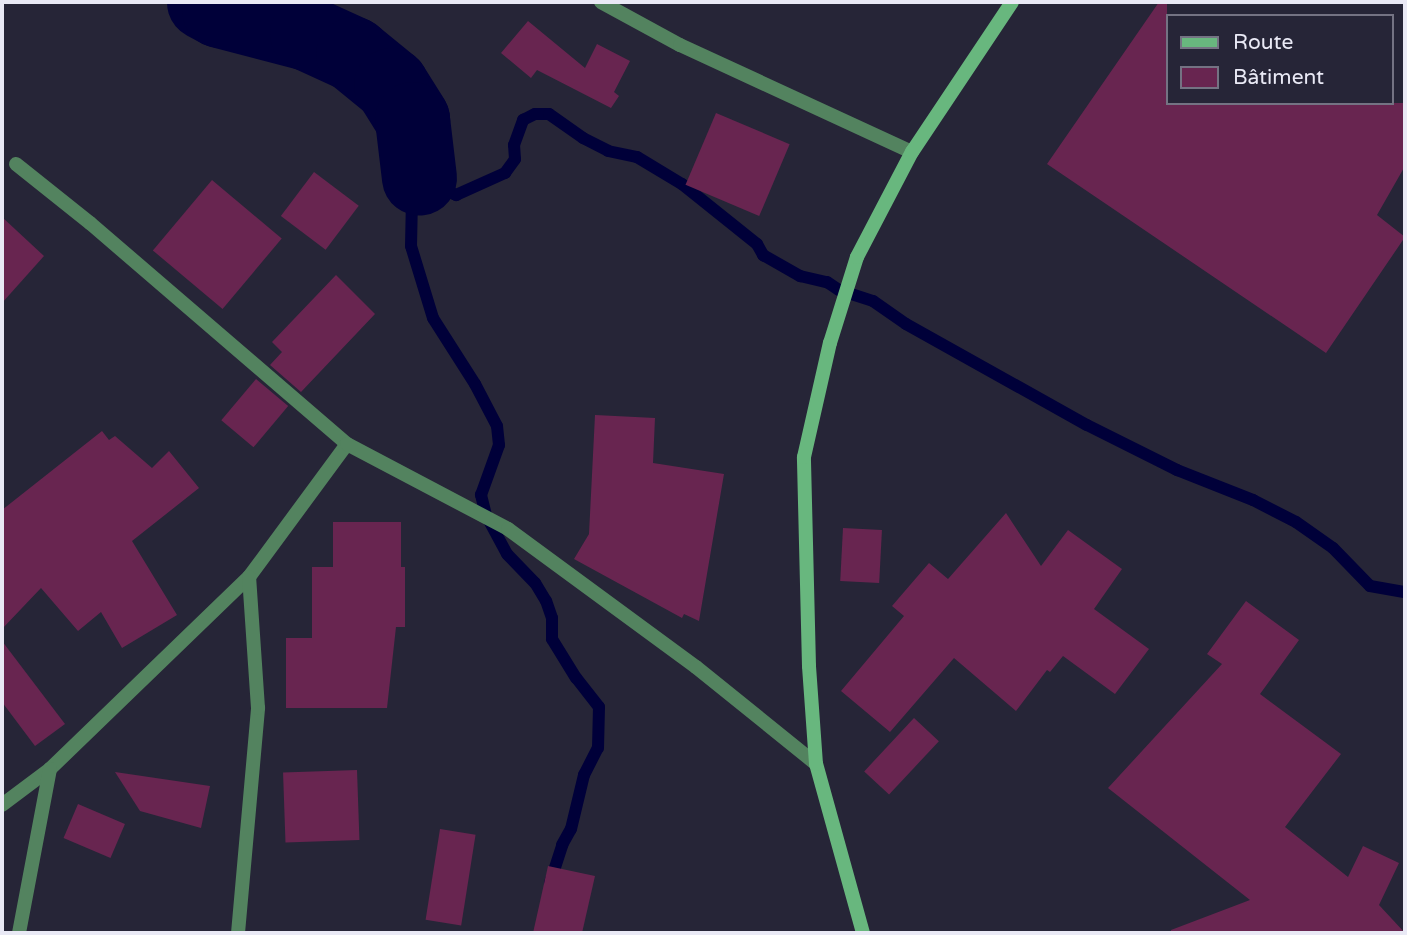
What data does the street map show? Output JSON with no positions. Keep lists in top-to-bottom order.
{
  "legend": ["Route", "Bâtiment"]
}
